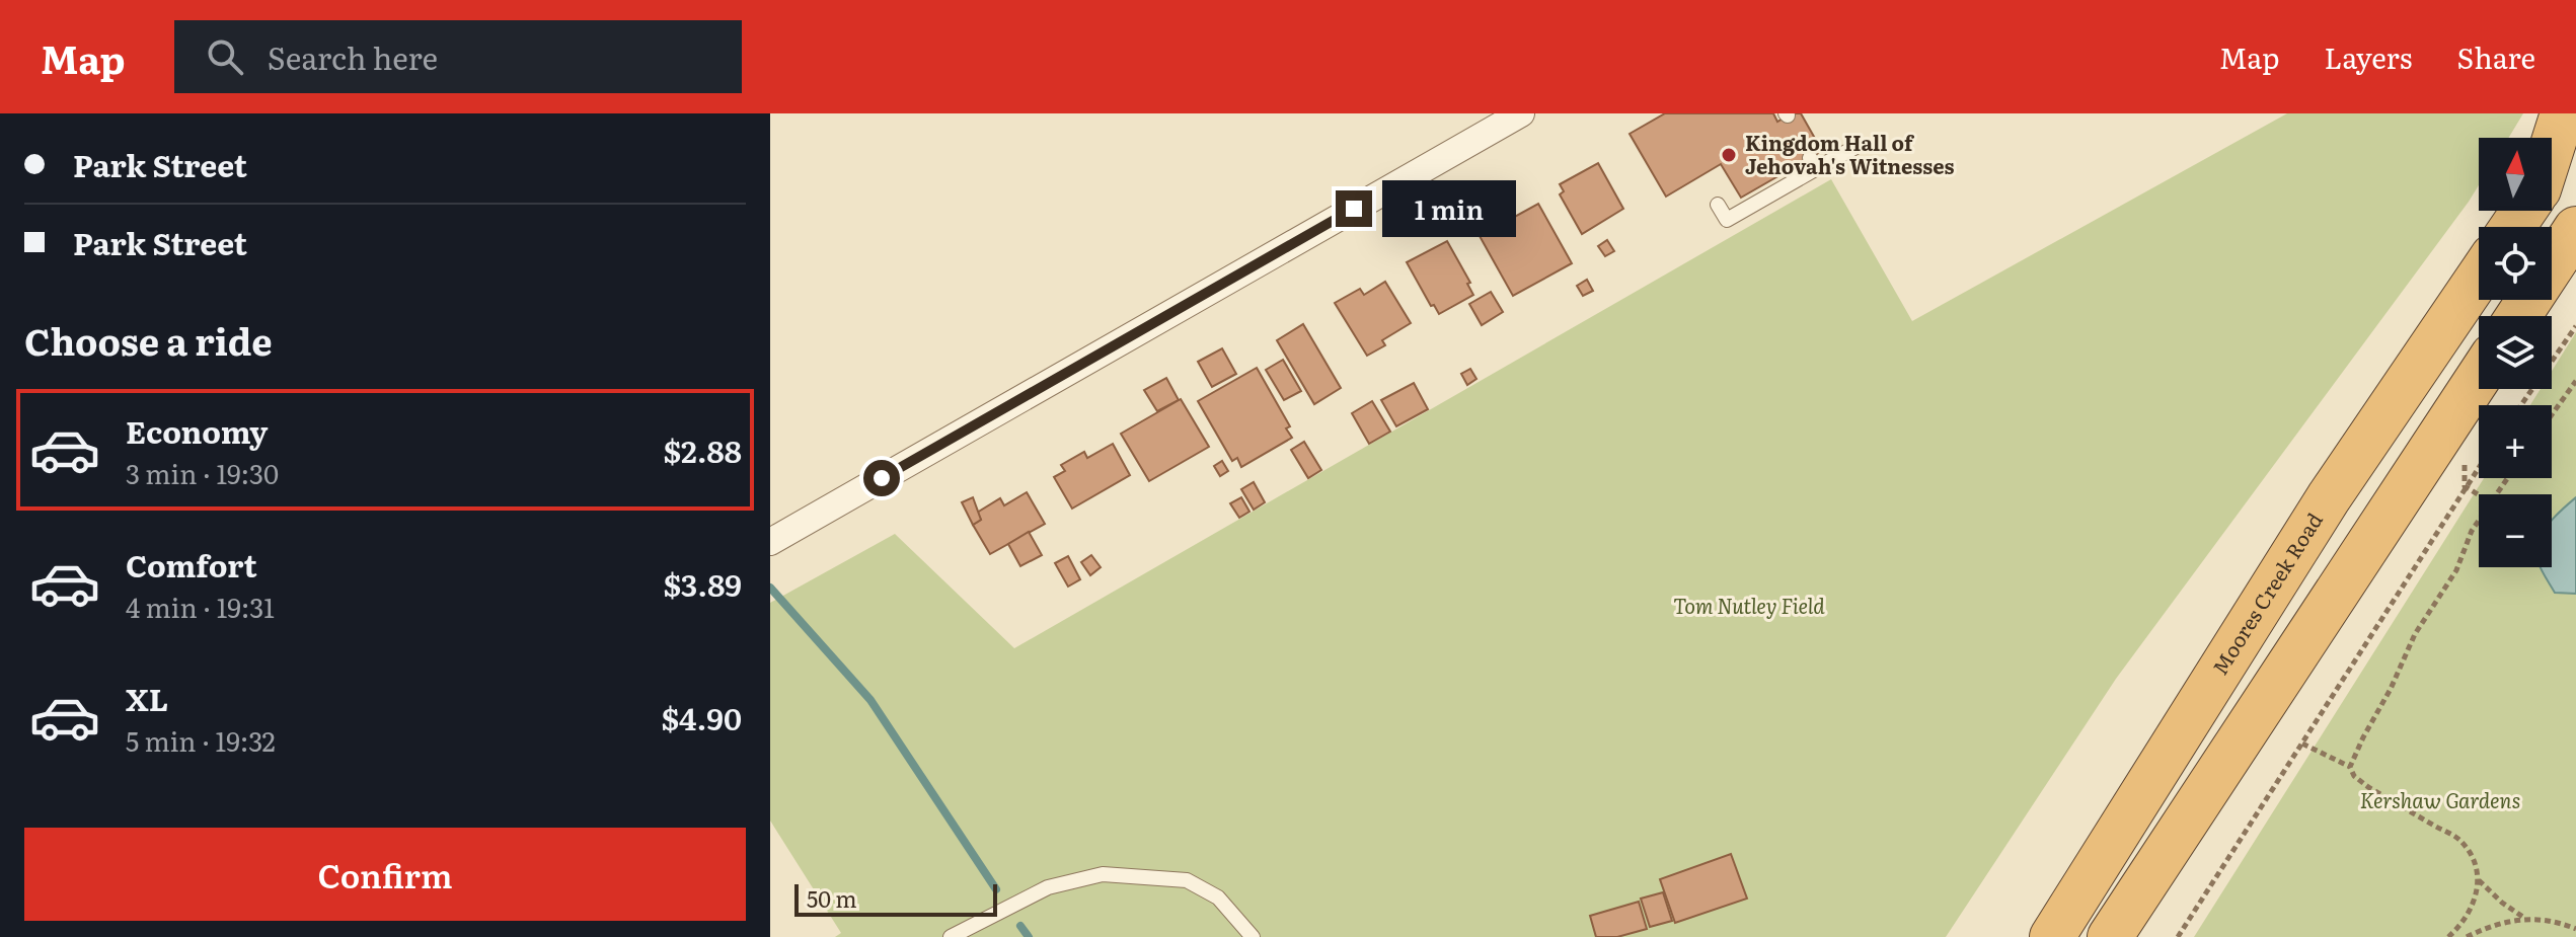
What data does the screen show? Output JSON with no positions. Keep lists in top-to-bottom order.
{
  "streets": {
    "highway": ["Moores Creek Road"]
  },
  "parks": ["Tom Nutley Field", "Kershaw Gardens"],
  "places": ["Kingdom Hall of Jehovah's Witnesses"],
  "scale_bar": "50 m",
  "north": "top",
  "page": {
    "header": "Map",
    "search": "Search here",
    "nav": ["Map", "Layers", "Share"],
    "banner": ["Park Street", "Park Street"],
    "map_buttons": ["+", "−"],
    "bubble": "1 min",
    "heading": "Choose a ride",
    "list": [
      {
        "name": "Economy",
        "note": "3 min · 19:30",
        "value": "$2.88"
      },
      {
        "name": "Comfort",
        "note": "4 min · 19:31",
        "value": "$3.89"
      },
      {
        "name": "XL",
        "note": "5 min · 19:32",
        "value": "$4.90"
      }
    ],
    "buttons": "Confirm",
    "scale": "50 m"
  }
}
